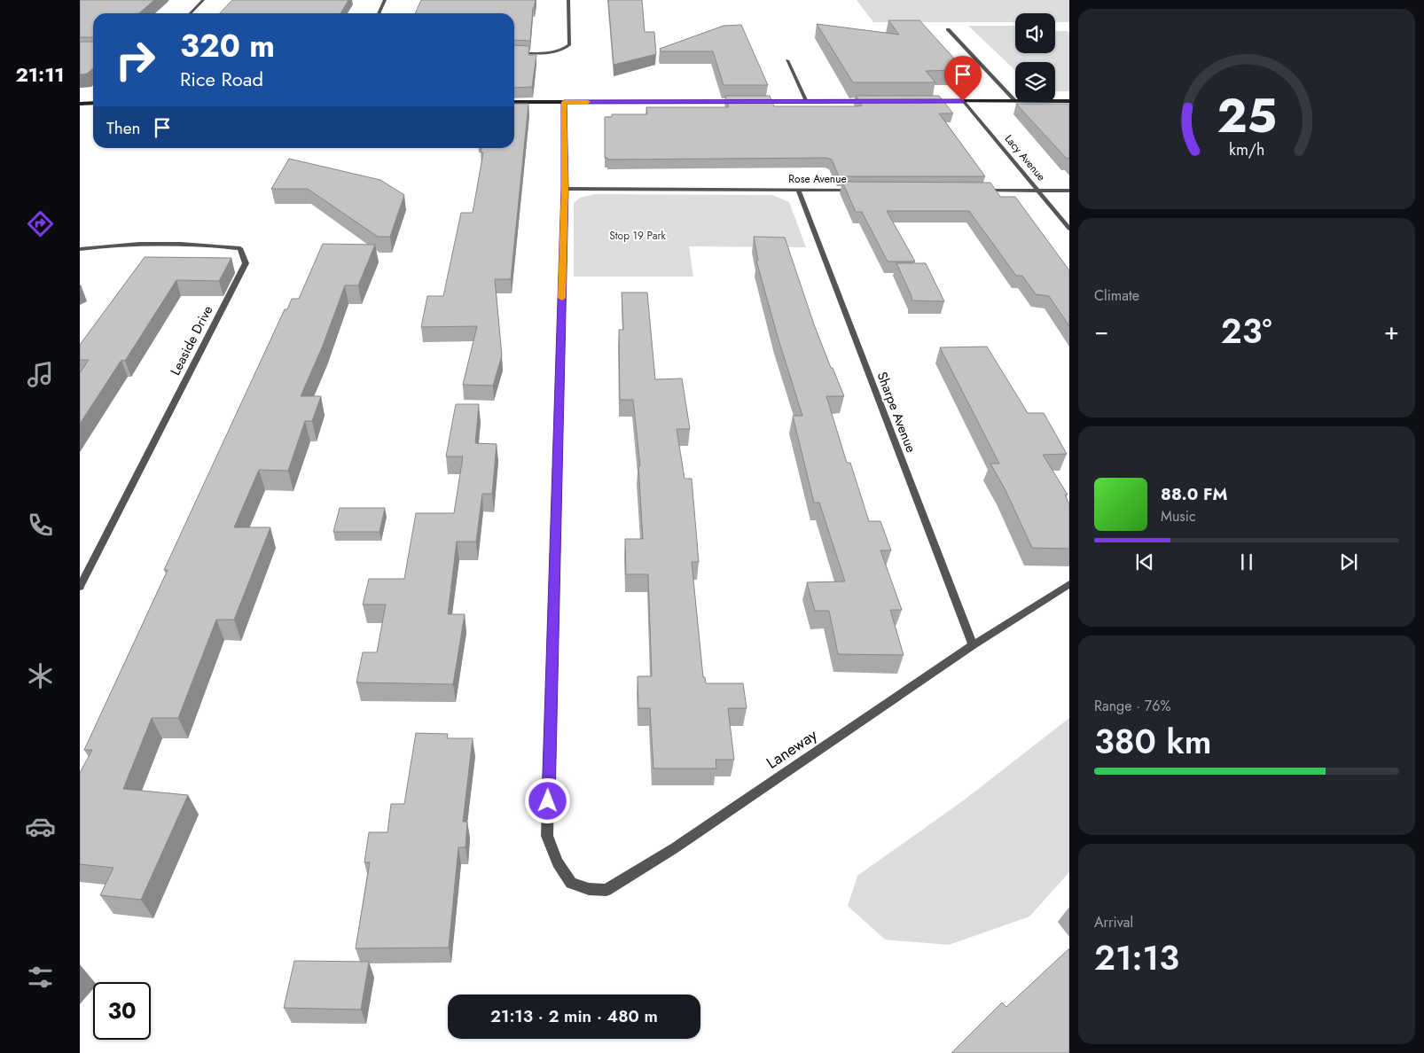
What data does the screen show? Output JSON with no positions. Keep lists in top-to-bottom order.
{
  "streets": {
    "street": [
      "Lacy Avenue",
      "Rose Avenue",
      "Leaside Drive",
      "Sharpe Avenue",
      "Laneway"
    ]
  },
  "crossings": [
    ["Rose Avenue", "Sharpe Avenue"],
    ["Rose Avenue", "Laneway"],
    ["Sharpe Avenue", "Laneway"]
  ],
  "parks": ["Stop 19 Park"],
  "page": {
    "tabs": "21:11",
    "turn": ["320 m", "Rice Road"],
    "then": "Then",
    "tile": [
      "Climate",
      ["Range · 76%", "380 km"],
      ["Arrival", "21:13"]
    ],
    "heat": ["−", "23°", "+"],
    "song": ["88.0 FM", "Music"],
    "limit": "30",
    "trip": "21:13 · 2 min · 480 m",
    "gauge": ["25", "km/h"]
  }
}
